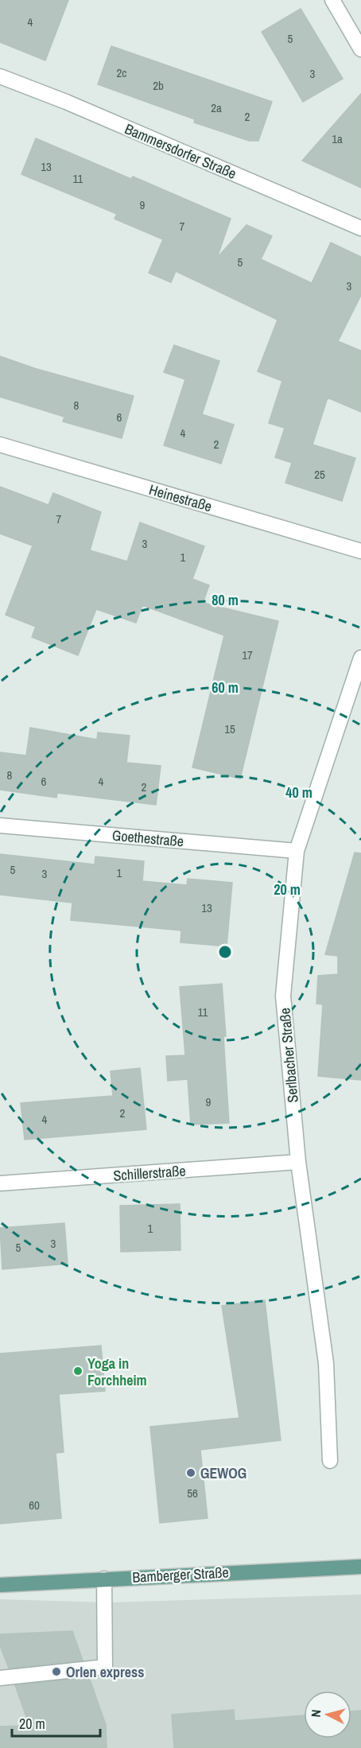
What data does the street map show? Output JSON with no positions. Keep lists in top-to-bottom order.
{
  "streets": {
    "main road": ["Bamberger Straße"],
    "street": [
      "Bammersdorfer Straße",
      "Heinestraße",
      "Goethestraße",
      "Serlbacher Straße",
      "Schillerstraße"
    ]
  },
  "crossings": [
    ["Goethestraße", "Serlbacher Straße"],
    ["Serlbacher Straße", "Schillerstraße"]
  ],
  "places": ["Yoga in Forchheim", "GEWOG", "Orlen express"],
  "house_numbers": [
    "4",
    "5",
    "2c",
    "3",
    "2b",
    "2a",
    "2",
    "1a",
    "13",
    "11",
    "9",
    "7",
    "5",
    "3",
    "8",
    "6",
    "4",
    "2",
    "25",
    "7",
    "3",
    "1",
    "17",
    "15",
    "8",
    "6",
    "4",
    "2",
    "5",
    "1",
    "3",
    "13",
    "11",
    "9",
    "2",
    "4",
    "1",
    "3",
    "5",
    "56",
    "60"
  ],
  "scale_bar": "20 m",
  "north": "left",
  "rings": [
    "80 m",
    "60 m",
    "40 m",
    "20 m"
  ]
}
